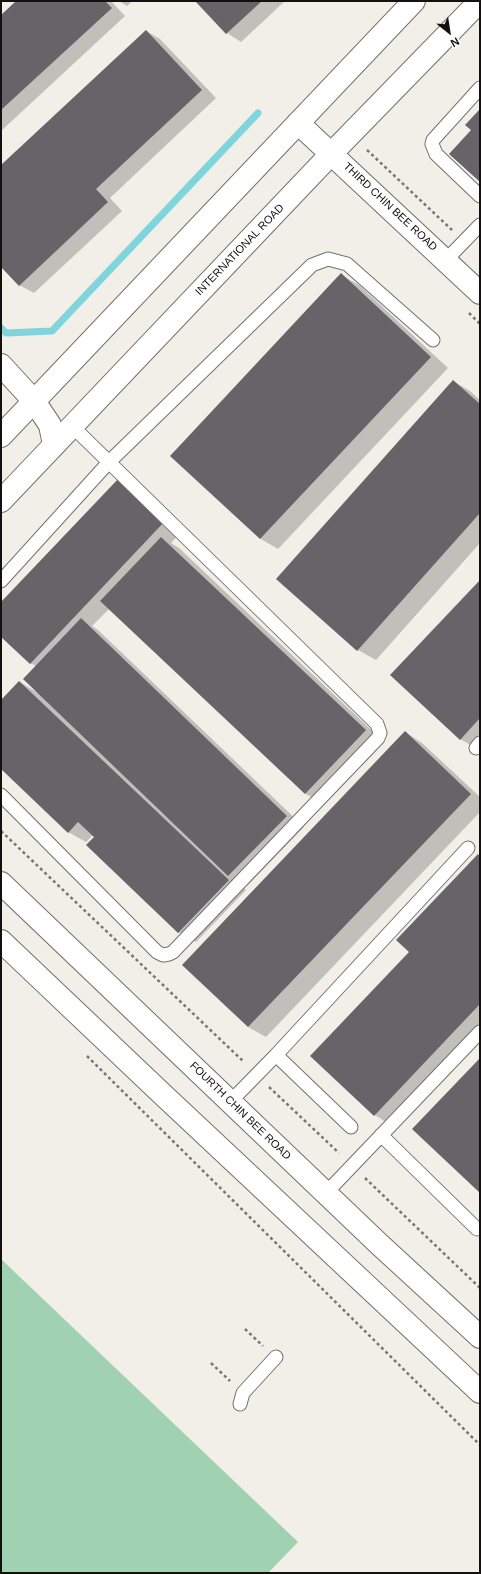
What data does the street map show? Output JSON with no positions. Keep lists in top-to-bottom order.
{
  "streets": {
    "street": ["THIRD CHIN BEE ROAD", "INTERNATIONAL ROAD", "FOURTH CHIN BEE ROAD"]
  },
  "crossings": [
    ["THIRD CHIN BEE ROAD", "INTERNATIONAL ROAD"]
  ],
  "north": "bottom right"
}
